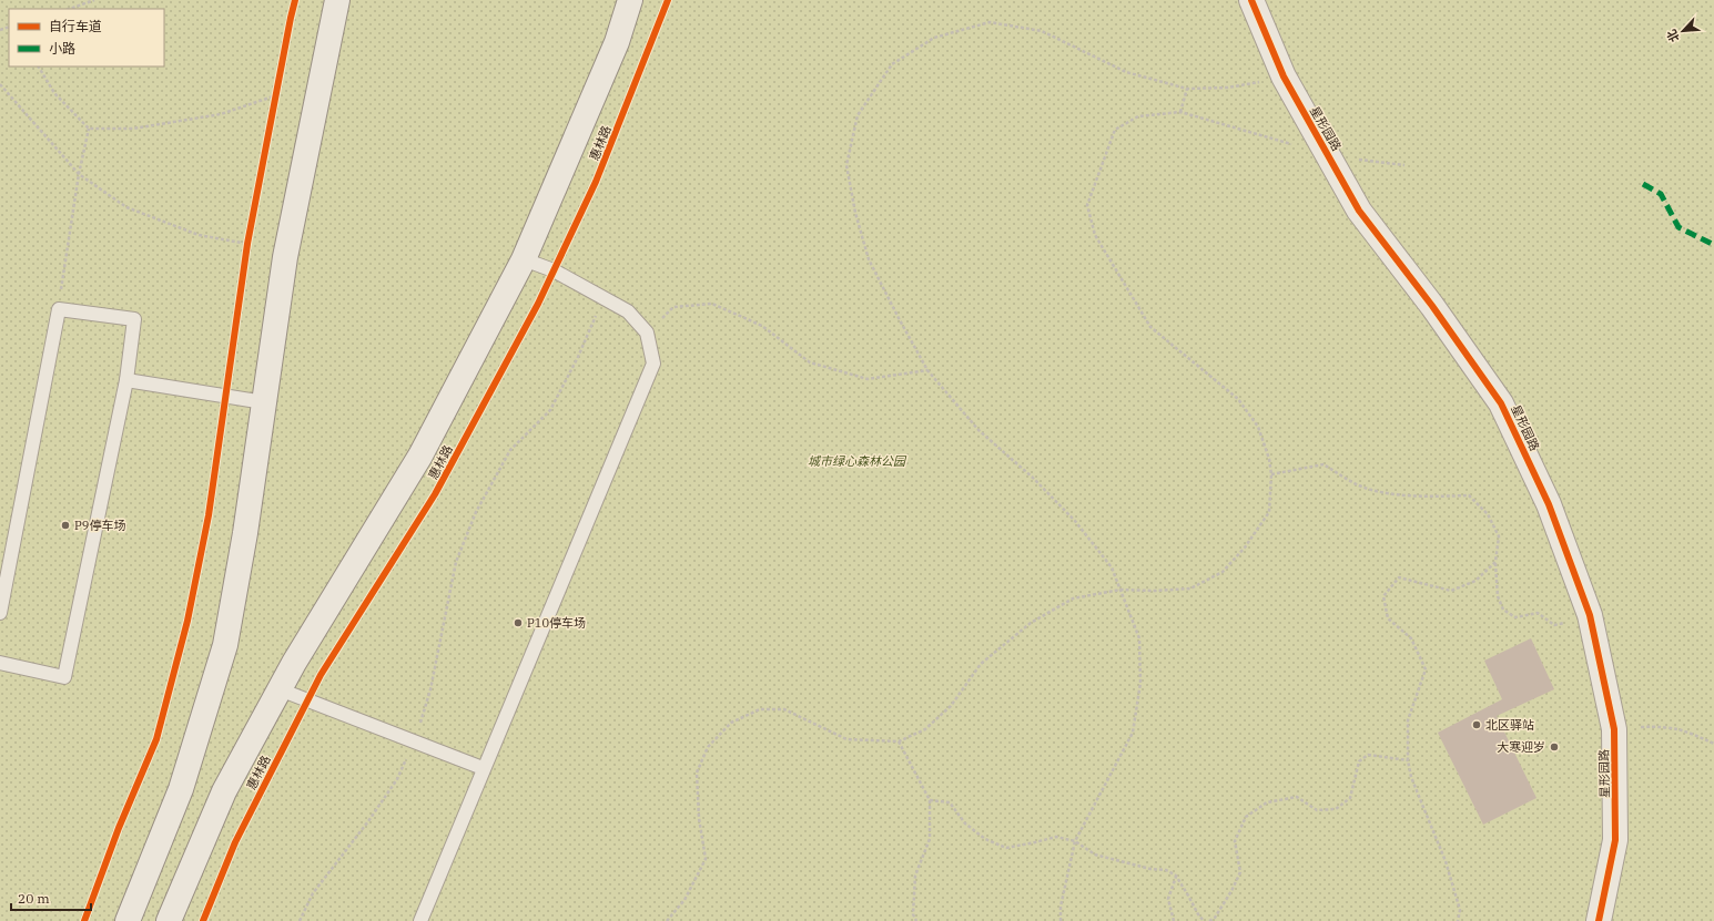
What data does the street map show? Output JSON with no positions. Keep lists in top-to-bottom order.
{
  "streets": {
    "main road": ["星形园路", "惠林路"]
  },
  "parks": ["城市绿心森林公园"],
  "places": [
    "P9停车场",
    "P10停车场",
    "北区驿站",
    "大寒迎岁"
  ],
  "legend": ["自行车道", "小路"],
  "scale_bar": "20 m",
  "north": "bottom left"
}
